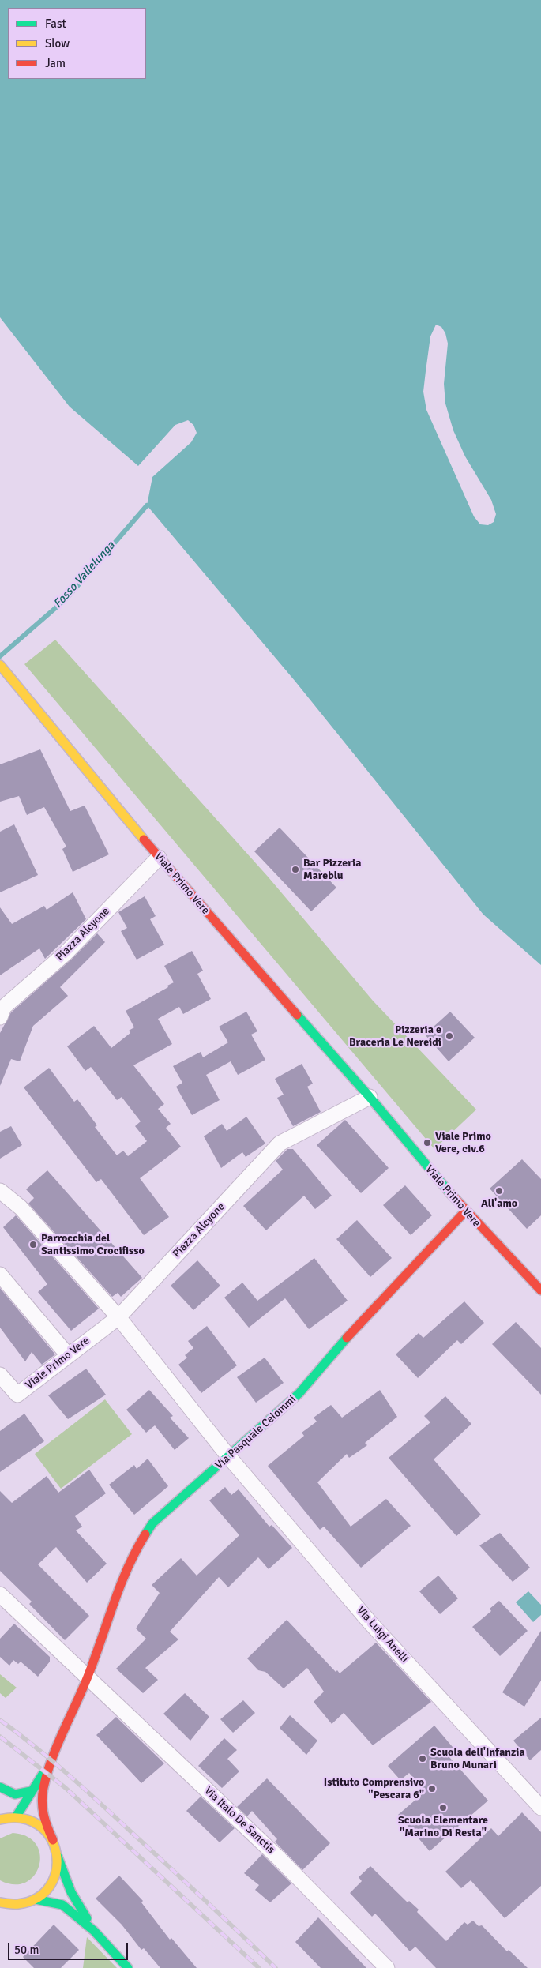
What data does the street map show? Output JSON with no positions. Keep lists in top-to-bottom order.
{
  "streets": {
    "street": [
      "Viale Primo Vere",
      "Piazza Alcyone",
      "Via Pasquale Celommi",
      "Via Luigi Anelli",
      "Via Italo De Sanctis"
    ]
  },
  "crossings": [
    ["Viale Primo Vere", "Piazza Alcyone"],
    ["Viale Primo Vere", "Via Pasquale Celommi"],
    ["Via Pasquale Celommi", "Via Luigi Anelli"],
    ["Via Pasquale Celommi", "Via Italo De Sanctis"]
  ],
  "water": ["Fosso Vallelunga"],
  "places": [
    "Bar Pizzeria Mareblu",
    "Pizzeria e Braceria Le Nereidi",
    "Viale Primo Vere, civ.6",
    "All'amo",
    "Parrocchia del Santissimo Crocifisso",
    "Scuola dell'Infanzia Bruno Munari",
    "Istituto Comprensivo \"Pescara 6\"",
    "Scuola Elementare \"Marino Di Resta\""
  ],
  "legend": ["Fast", "Slow", "Jam"],
  "scale_bar": "50 m"
}
